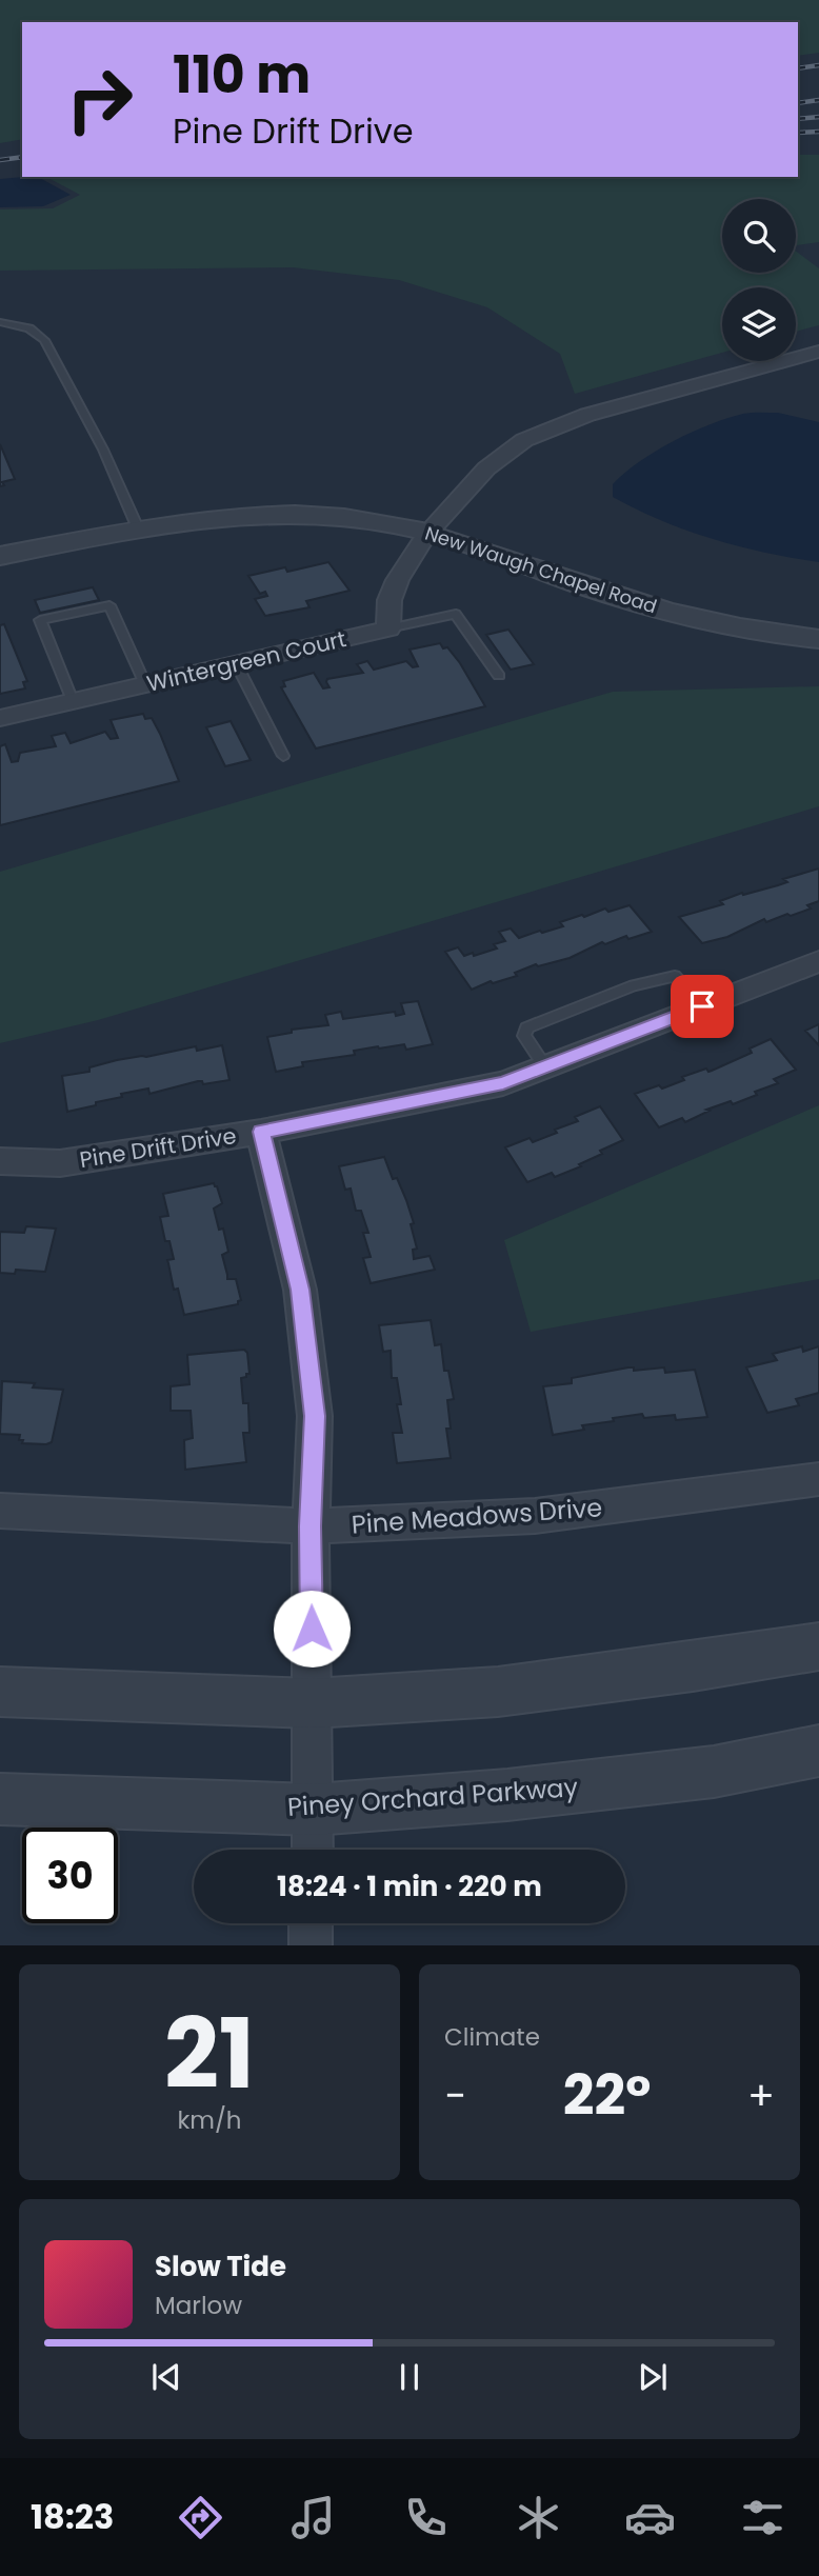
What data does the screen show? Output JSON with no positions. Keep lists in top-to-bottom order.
{
  "streets": {
    "street": [
      "New Waugh Chapel Road",
      "Wintergreen Court",
      "Pine Drift Drive",
      "Pine Meadows Drive",
      "Piney Orchard Parkway"
    ]
  },
  "page": {
    "turn": ["110 m", "Pine Drift Drive"],
    "limit": "30",
    "trip": "18:24 · 1 min · 220 m",
    "tile": [
      ["21", "km/h"],
      "Climate"
    ],
    "heat": ["−", "22°", "+"],
    "song": ["Slow Tide", "Marlow"],
    "tabs": "18:23"
  }
}
